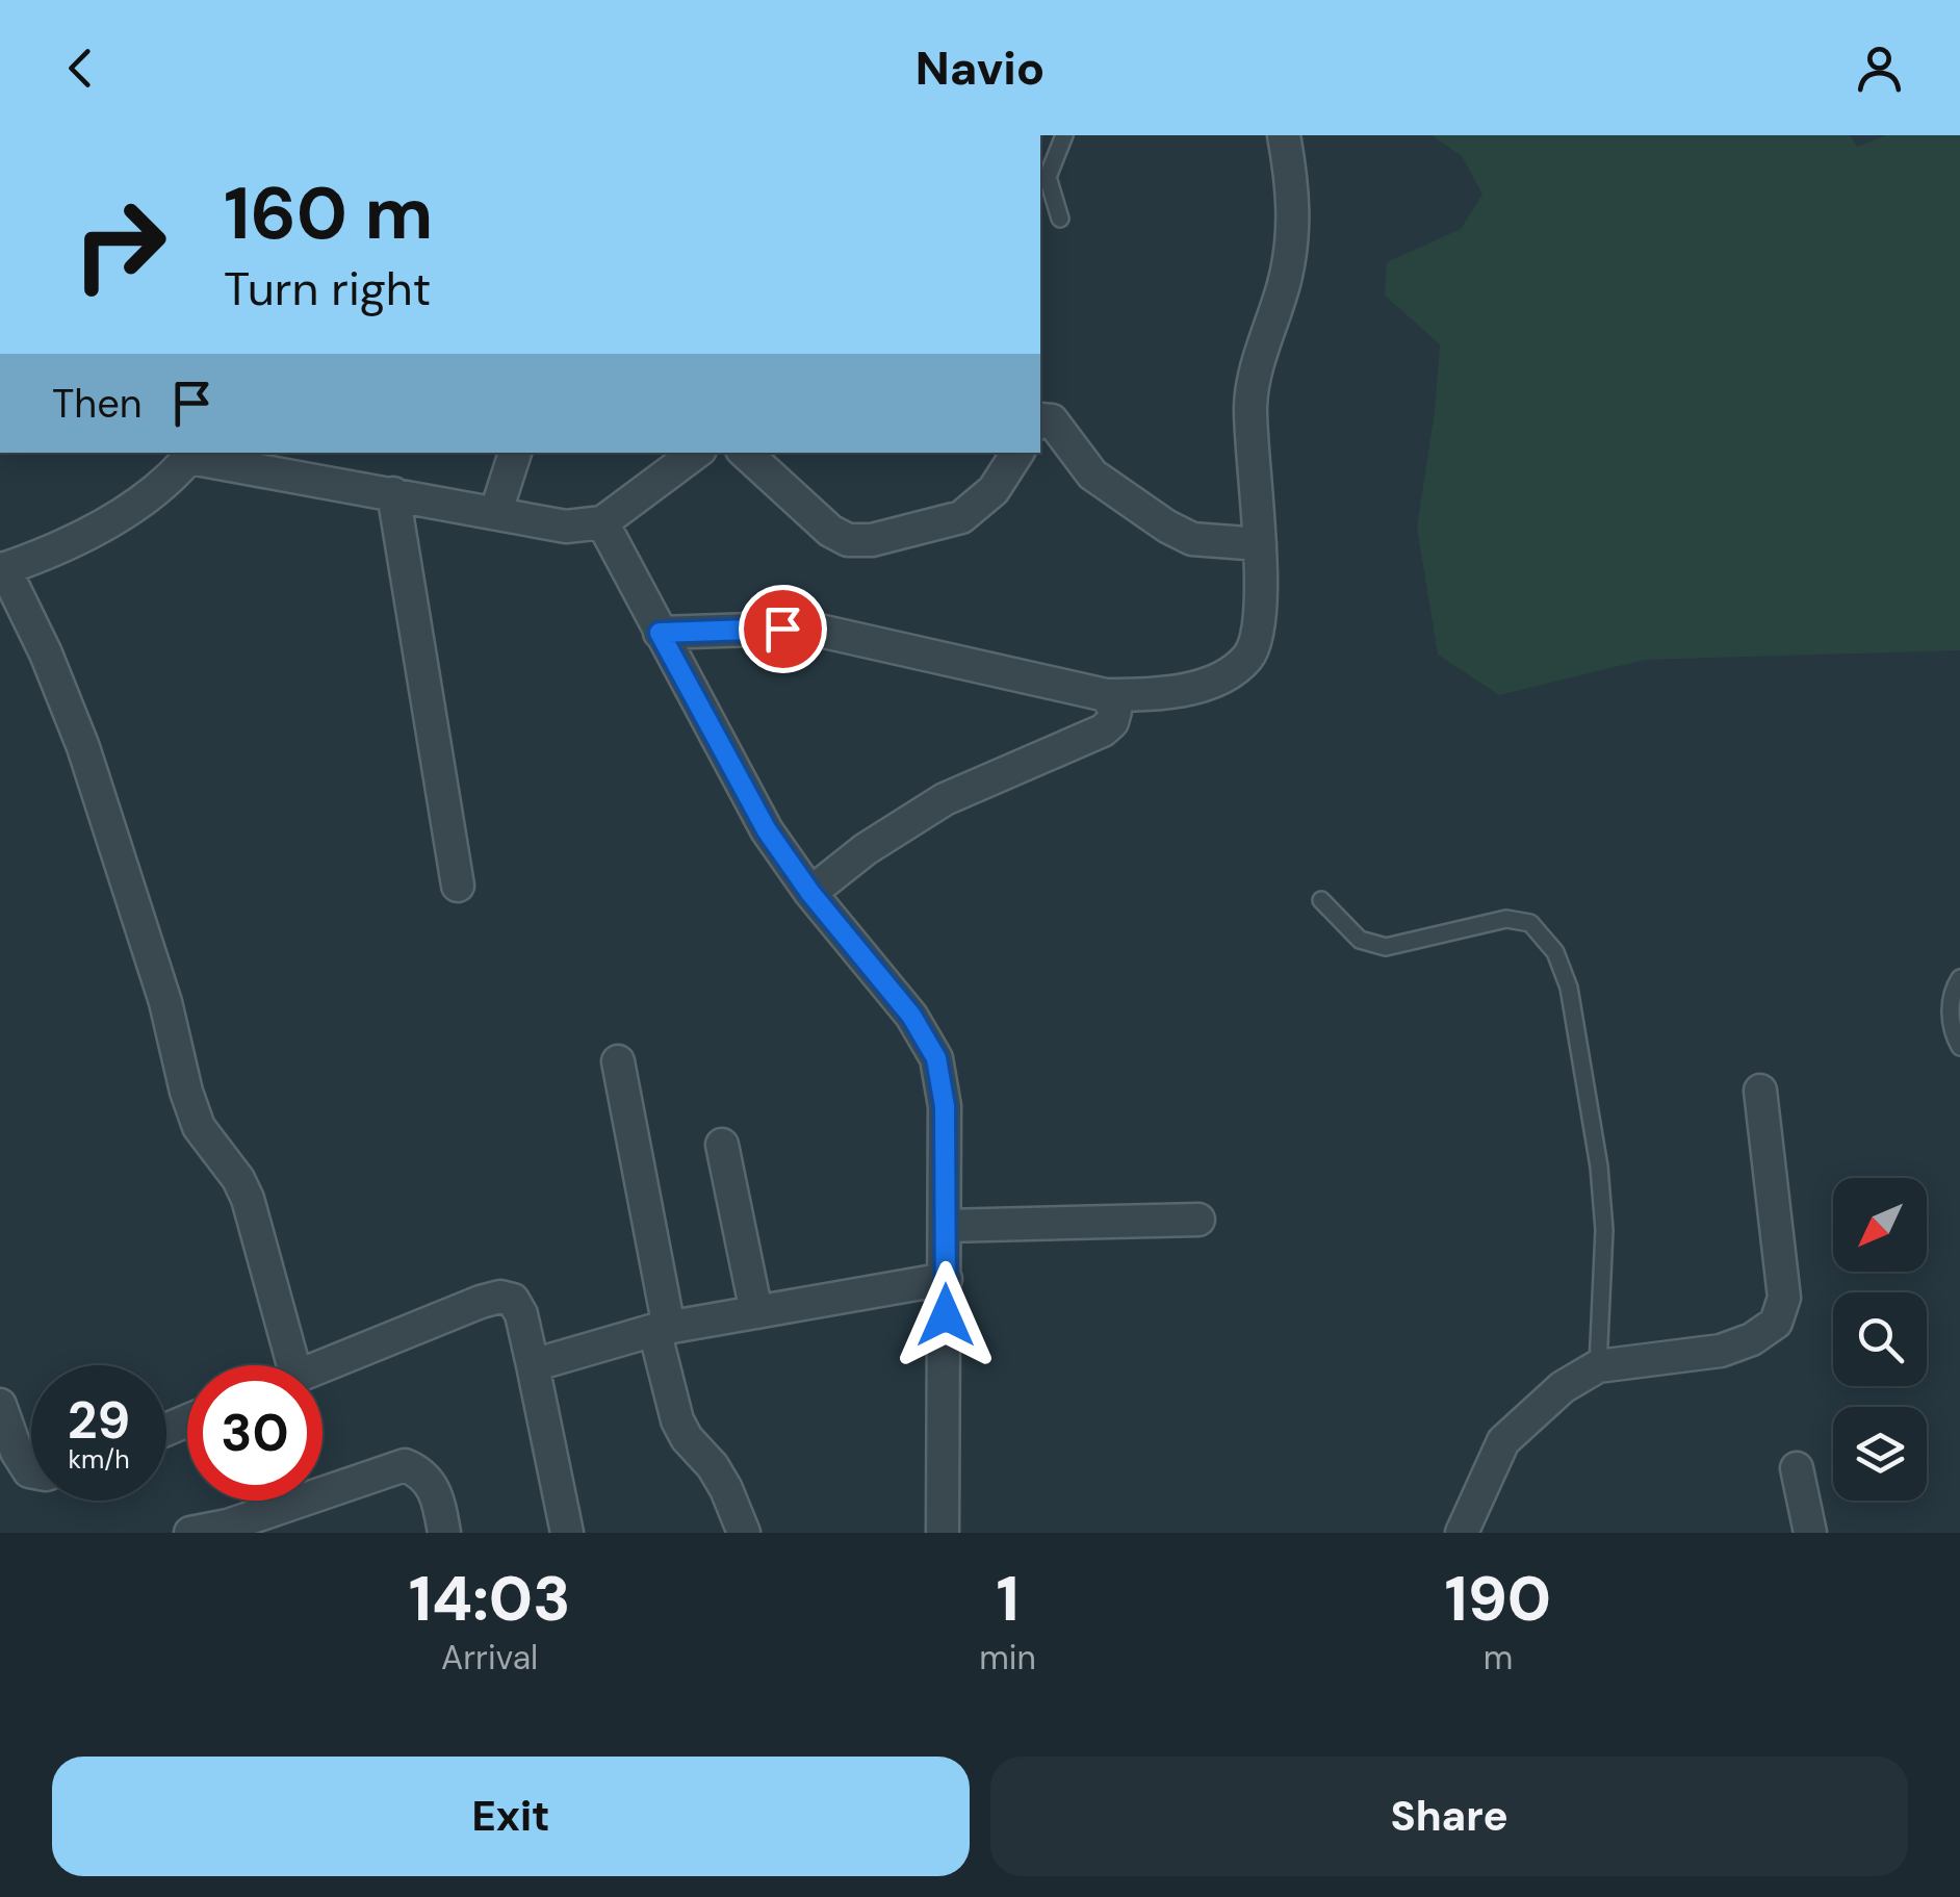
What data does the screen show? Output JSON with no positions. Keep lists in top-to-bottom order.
{
  "north": "bottom left",
  "page": {
    "header": "Navio",
    "turn": ["160 m", "Turn right"],
    "then": "Then",
    "speed": "29 km/h",
    "limit": "30",
    "eta": [
      "14:03",
      "Arrival",
      "1",
      "min",
      "190",
      "m"
    ],
    "buttons": ["Exit", "Share"]
  }
}
